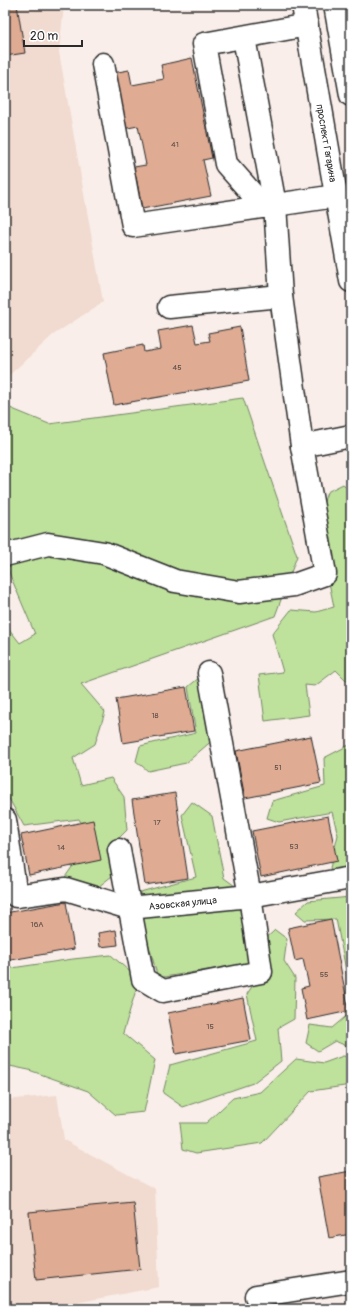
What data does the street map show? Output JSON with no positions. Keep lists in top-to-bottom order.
{
  "streets": {
    "street": ["проспект Гагарина", "Азовская улица"]
  },
  "house_numbers": [
    "41",
    "45",
    "18",
    "51",
    "17",
    "53",
    "14",
    "16А",
    "55",
    "15"
  ],
  "scale_bar": "20 m"
}
